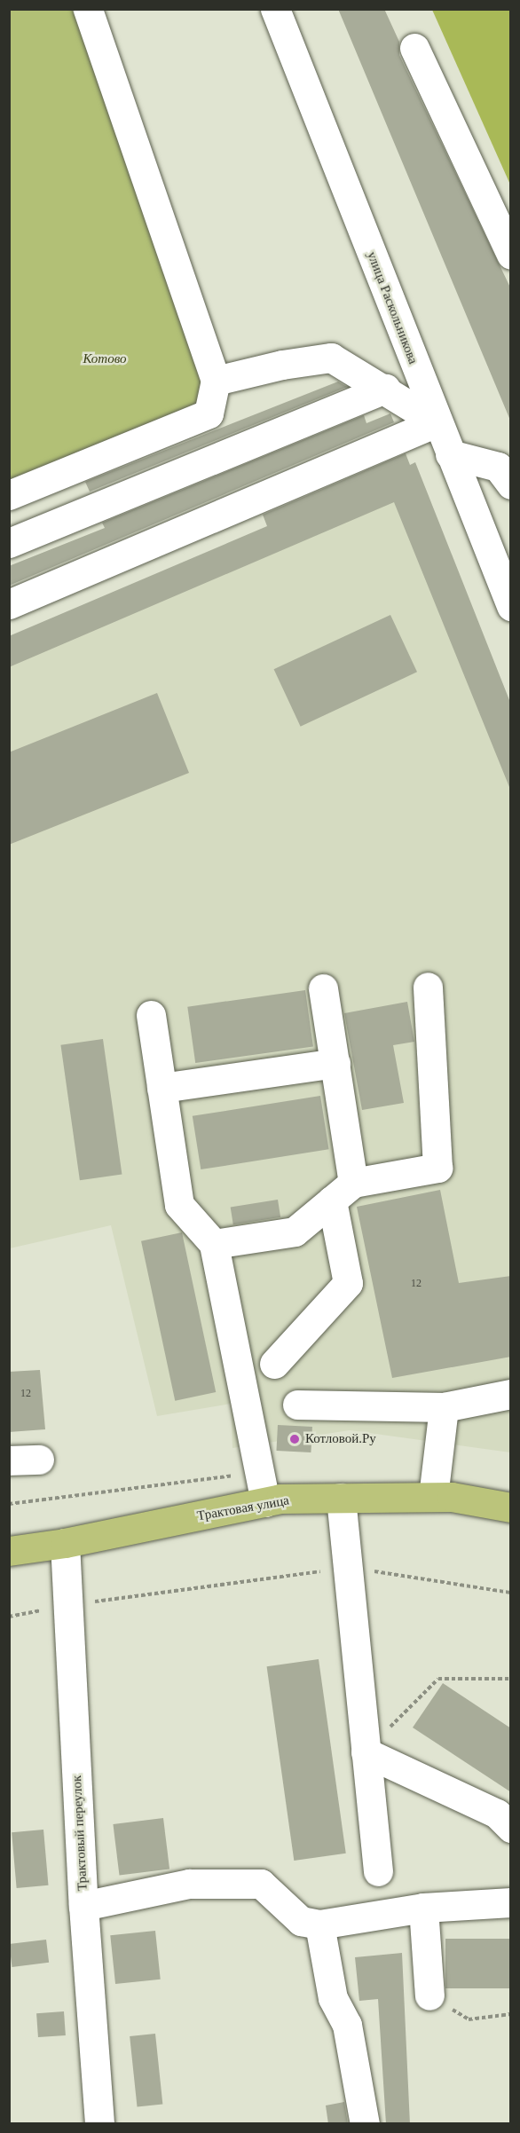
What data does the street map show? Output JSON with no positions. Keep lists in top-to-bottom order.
{
  "streets": {
    "main road": ["Трактовая улица"],
    "street": ["улица Раскольникова", "Трактовый переулок"]
  },
  "crossings": [
    ["Трактовая улица", "Трактовый переулок"]
  ],
  "parks": ["Котово"],
  "places": ["Котловой.Ру"],
  "house_numbers": ["12", "12"]
}
